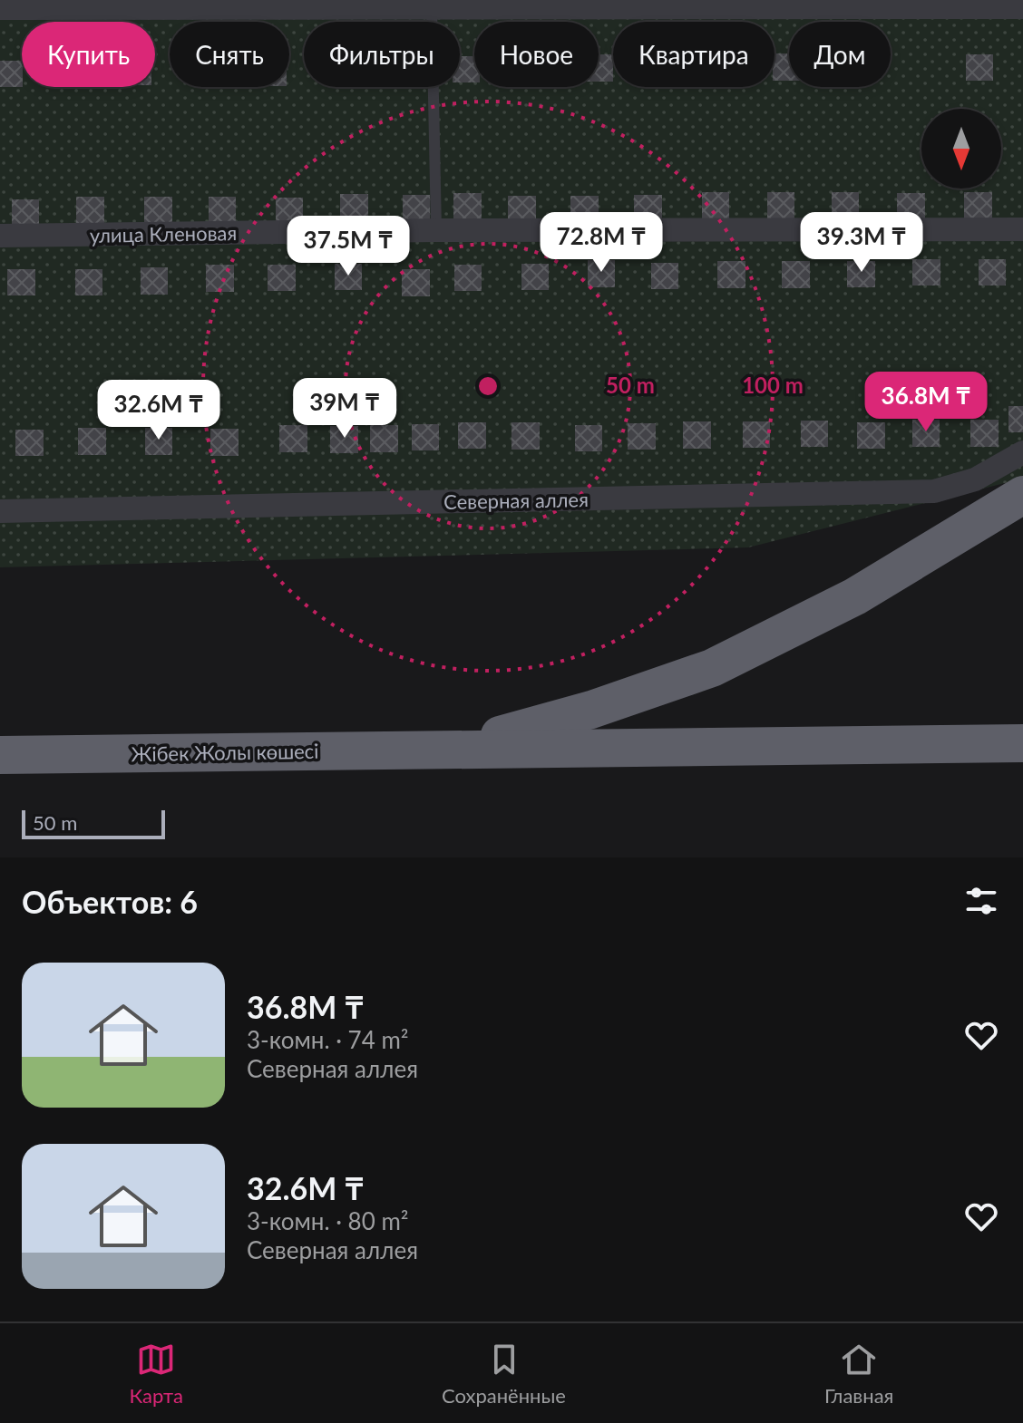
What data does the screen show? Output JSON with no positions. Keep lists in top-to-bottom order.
{
  "streets": {
    "highway": ["Жібек Жолы көшесі"],
    "street": ["улица Кленовая", "Северная аллея"]
  },
  "scale_bar": "50 m",
  "north": "bottom",
  "page": {
    "chip": [
      "Купить",
      "Снять",
      "Фильтры",
      "Новое",
      "Квартира",
      "Дом"
    ],
    "price": [
      "72.8M ₸",
      "39.3M ₸",
      "37.5M ₸",
      "36.8M ₸",
      "39M ₸",
      "32.6M ₸"
    ],
    "scale": "50 m",
    "heading": "Объектов: 6",
    "list": [
      {
        "name": "36.8M ₸",
        "note": "3-комн. · 74 m² · Северная аллея"
      },
      {
        "name": "32.6M ₸",
        "note": "3-комн. · 80 m² · Северная аллея"
      }
    ],
    "tabs": ["Карта", "Сохранённые", "Главная"]
  },
  "rings": ["50 m", "100 m"]
}
